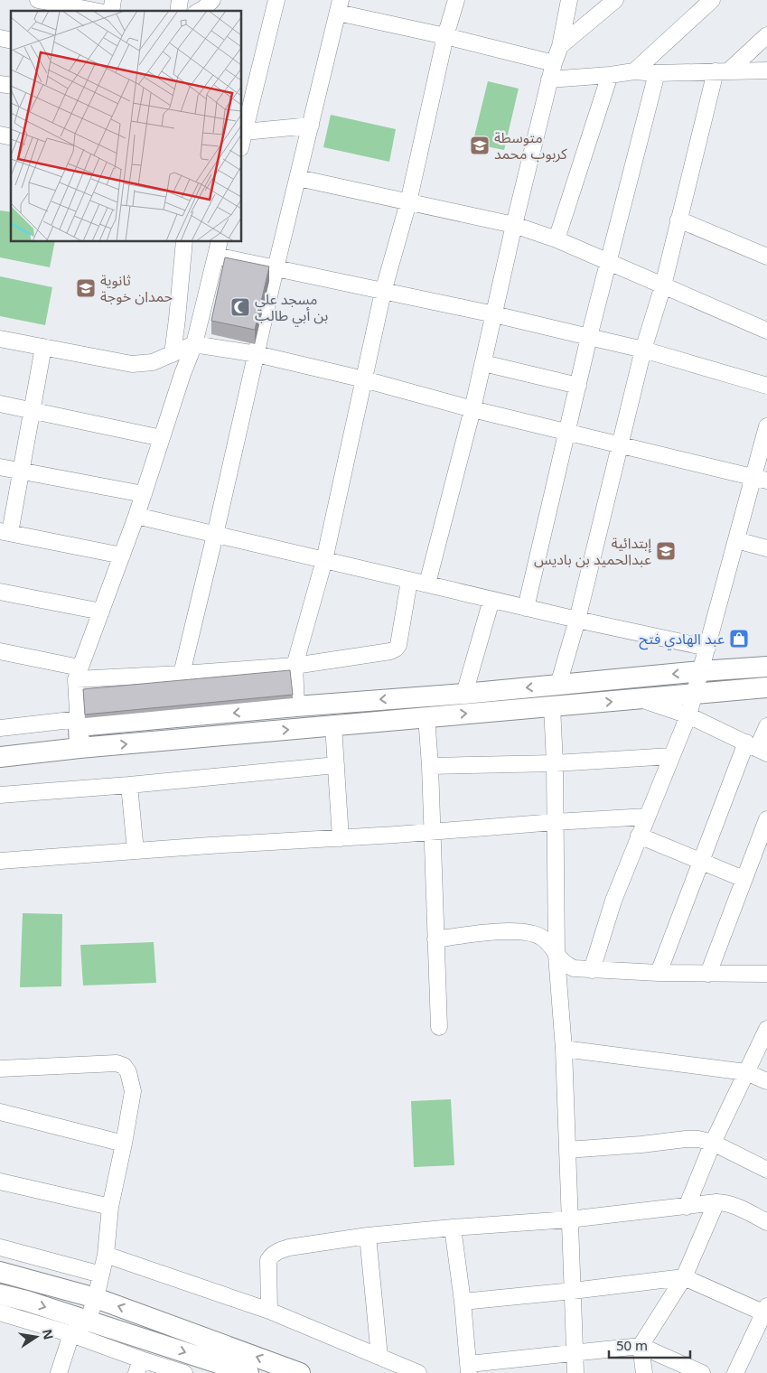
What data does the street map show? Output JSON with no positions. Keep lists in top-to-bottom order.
{
  "places": {
    "school or university": ["متوسطة كربوب محمد", "ثانوية حمدان خوجة", "إبتدائية عبدالحميد بن باديس"],
    "mosque": ["مسجد علي بن أبي طالب"],
    "shop": ["عبد الهادي فتح"]
  },
  "scale_bar": "50 m",
  "north": "right"
}
